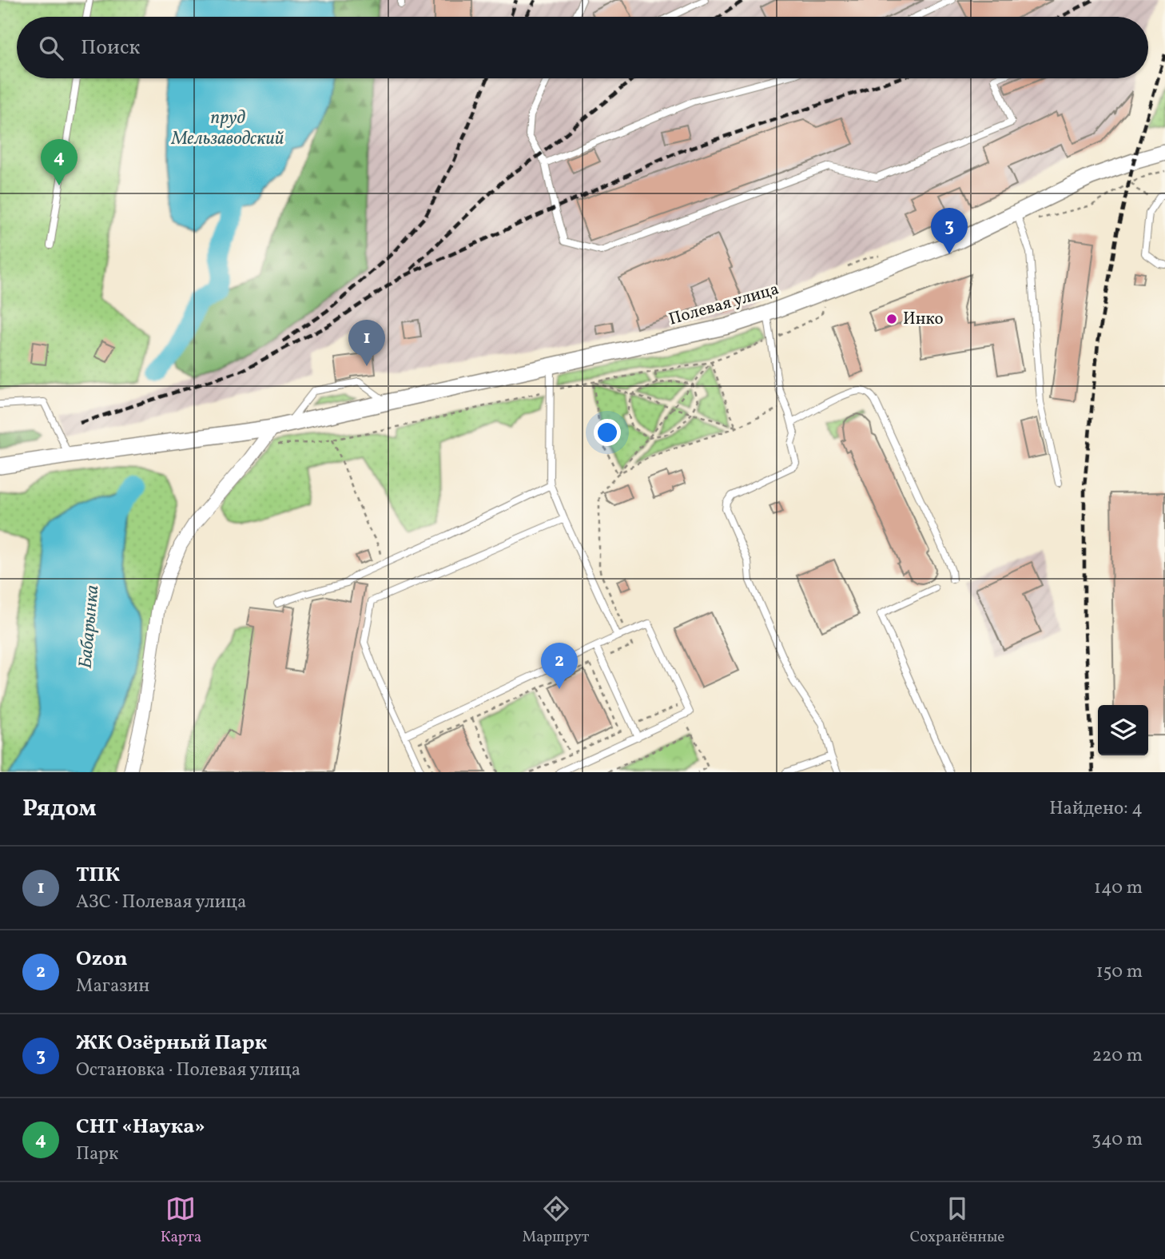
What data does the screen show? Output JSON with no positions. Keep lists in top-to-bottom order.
{
  "streets": {
    "street": ["Полевая улица"]
  },
  "water": ["пруд Мельзаводский", "Бабарынка"],
  "places": ["Инко"],
  "page": {
    "search": "Поиск",
    "pins": [
      "4",
      "3",
      "1",
      "2"
    ],
    "heading": ["Рядом", "Найдено: 4"],
    "list": [
      {
        "mark": "1",
        "name": "ТПК",
        "note": "АЗС · Полевая улица",
        "value": "140 m"
      },
      {
        "mark": "2",
        "name": "Ozon",
        "note": "Магазин",
        "value": "150 m"
      },
      {
        "mark": "3",
        "name": "ЖК Озёрный Парк",
        "note": "Остановка · Полевая улица",
        "value": "220 m"
      },
      {
        "mark": "4",
        "name": "СНТ «Наука»",
        "note": "Парк",
        "value": "340 m"
      }
    ],
    "nav": ["Карта", "Маршрут", "Сохранённые"]
  }
}
